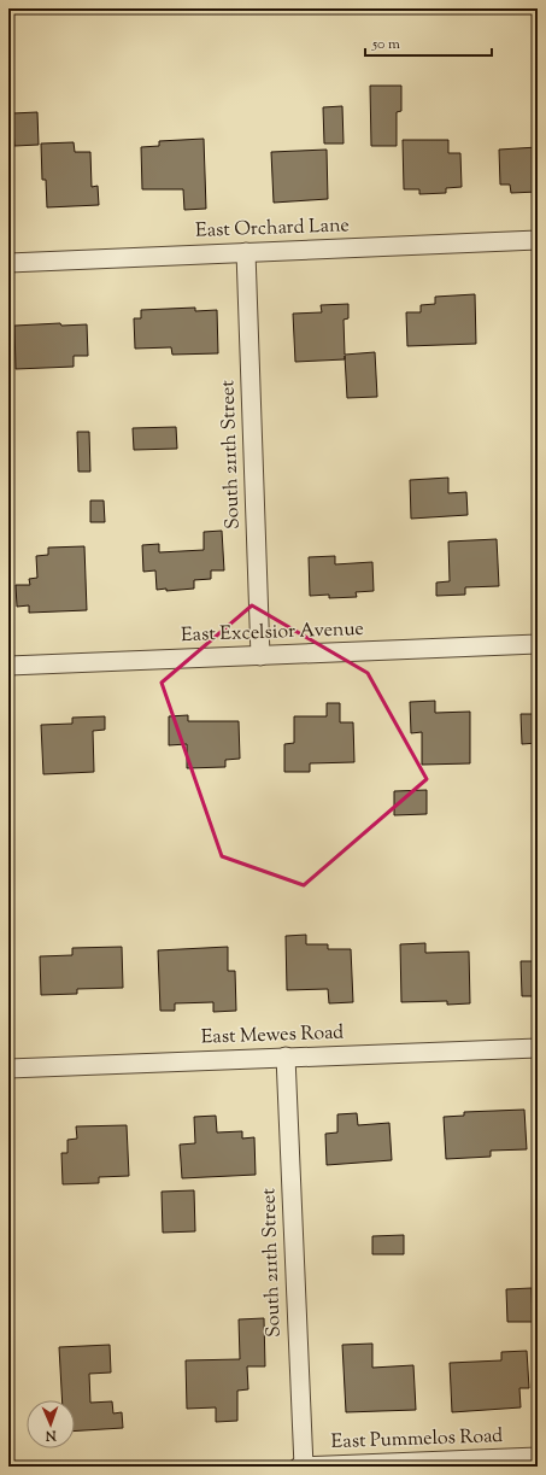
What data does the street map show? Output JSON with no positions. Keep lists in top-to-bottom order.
{
  "streets": {
    "street": [
      "East Orchard Lane",
      "South 211th Street",
      "East Excelsior Avenue",
      "East Mewes Road",
      "East Pummelos Road"
    ]
  },
  "crossings": [
    ["East Orchard Lane", "South 211th Street"],
    ["South 211th Street", "East Excelsior Avenue"],
    ["South 211th Street", "East Mewes Road"],
    ["South 211th Street", "East Pummelos Road"]
  ],
  "scale_bar": "50 m",
  "north": "bottom"
}
